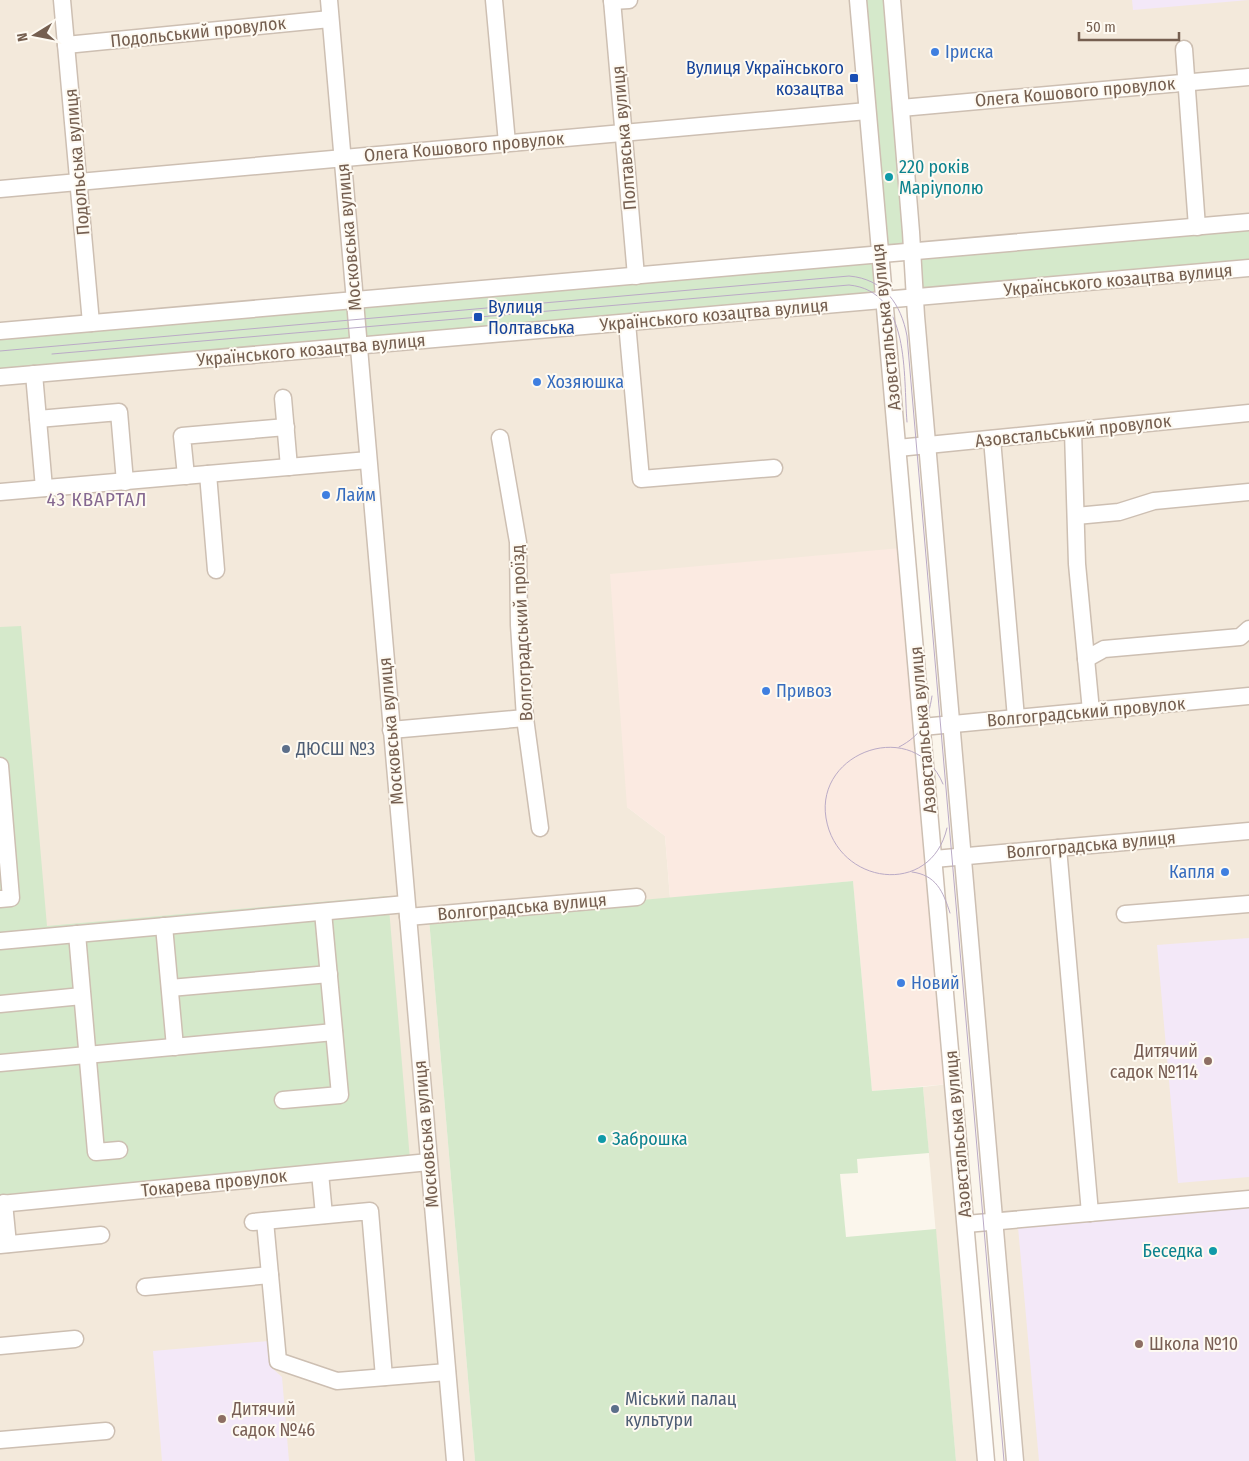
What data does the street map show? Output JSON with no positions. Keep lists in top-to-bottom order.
{
  "streets": {
    "street": [
      "Подольський провулок",
      "Олега Кошового провулок",
      "Полтавська вулиця",
      "Подольська вулиця",
      "Московська вулиця",
      "Українського козацтва вулиця",
      "Азовстальська вулиця",
      "Азовстальський провулок",
      "Волгоградський проїзд",
      "Волгоградський провулок",
      "Волгоградська вулиця",
      "Токарева провулок"
    ]
  },
  "crossings": [
    ["Подольський провулок", "Подольська вулиця"],
    ["Подольський провулок", "Московська вулиця"],
    ["Олега Кошового провулок", "Полтавська вулиця"],
    ["Олега Кошового провулок", "Подольська вулиця"],
    ["Олега Кошового провулок", "Московська вулиця"],
    ["Олега Кошового провулок", "Азовстальська вулиця"],
    ["Московська вулиця", "Українського козацтва вулиця"],
    ["Московська вулиця", "Волгоградська вулиця"],
    ["Московська вулиця", "Токарева провулок"],
    ["Українського козацтва вулиця", "Азовстальська вулиця"],
    ["Азовстальська вулиця", "Азовстальський провулок"],
    ["Азовстальська вулиця", "Волгоградський провулок"],
    ["Азовстальська вулиця", "Волгоградська вулиця"]
  ],
  "districts": ["43 КВАРТАЛ"],
  "places": {
    "other": [
      "Іриска",
      "220 років Маріуполю",
      "Хозяюшка",
      "Лайм",
      "Привоз",
      "ДЮСШ №3",
      "Капля",
      "Новий",
      "Дитячий садок №114",
      "Заброшка",
      "Беседка",
      "Школа №10",
      "Міський палац культури",
      "Дитячий садок №46"
    ],
    "transit": ["Вулиця Українського козацтва", "Вулиця Полтавська"]
  },
  "scale_bar": "50 m",
  "north": "left"
}
